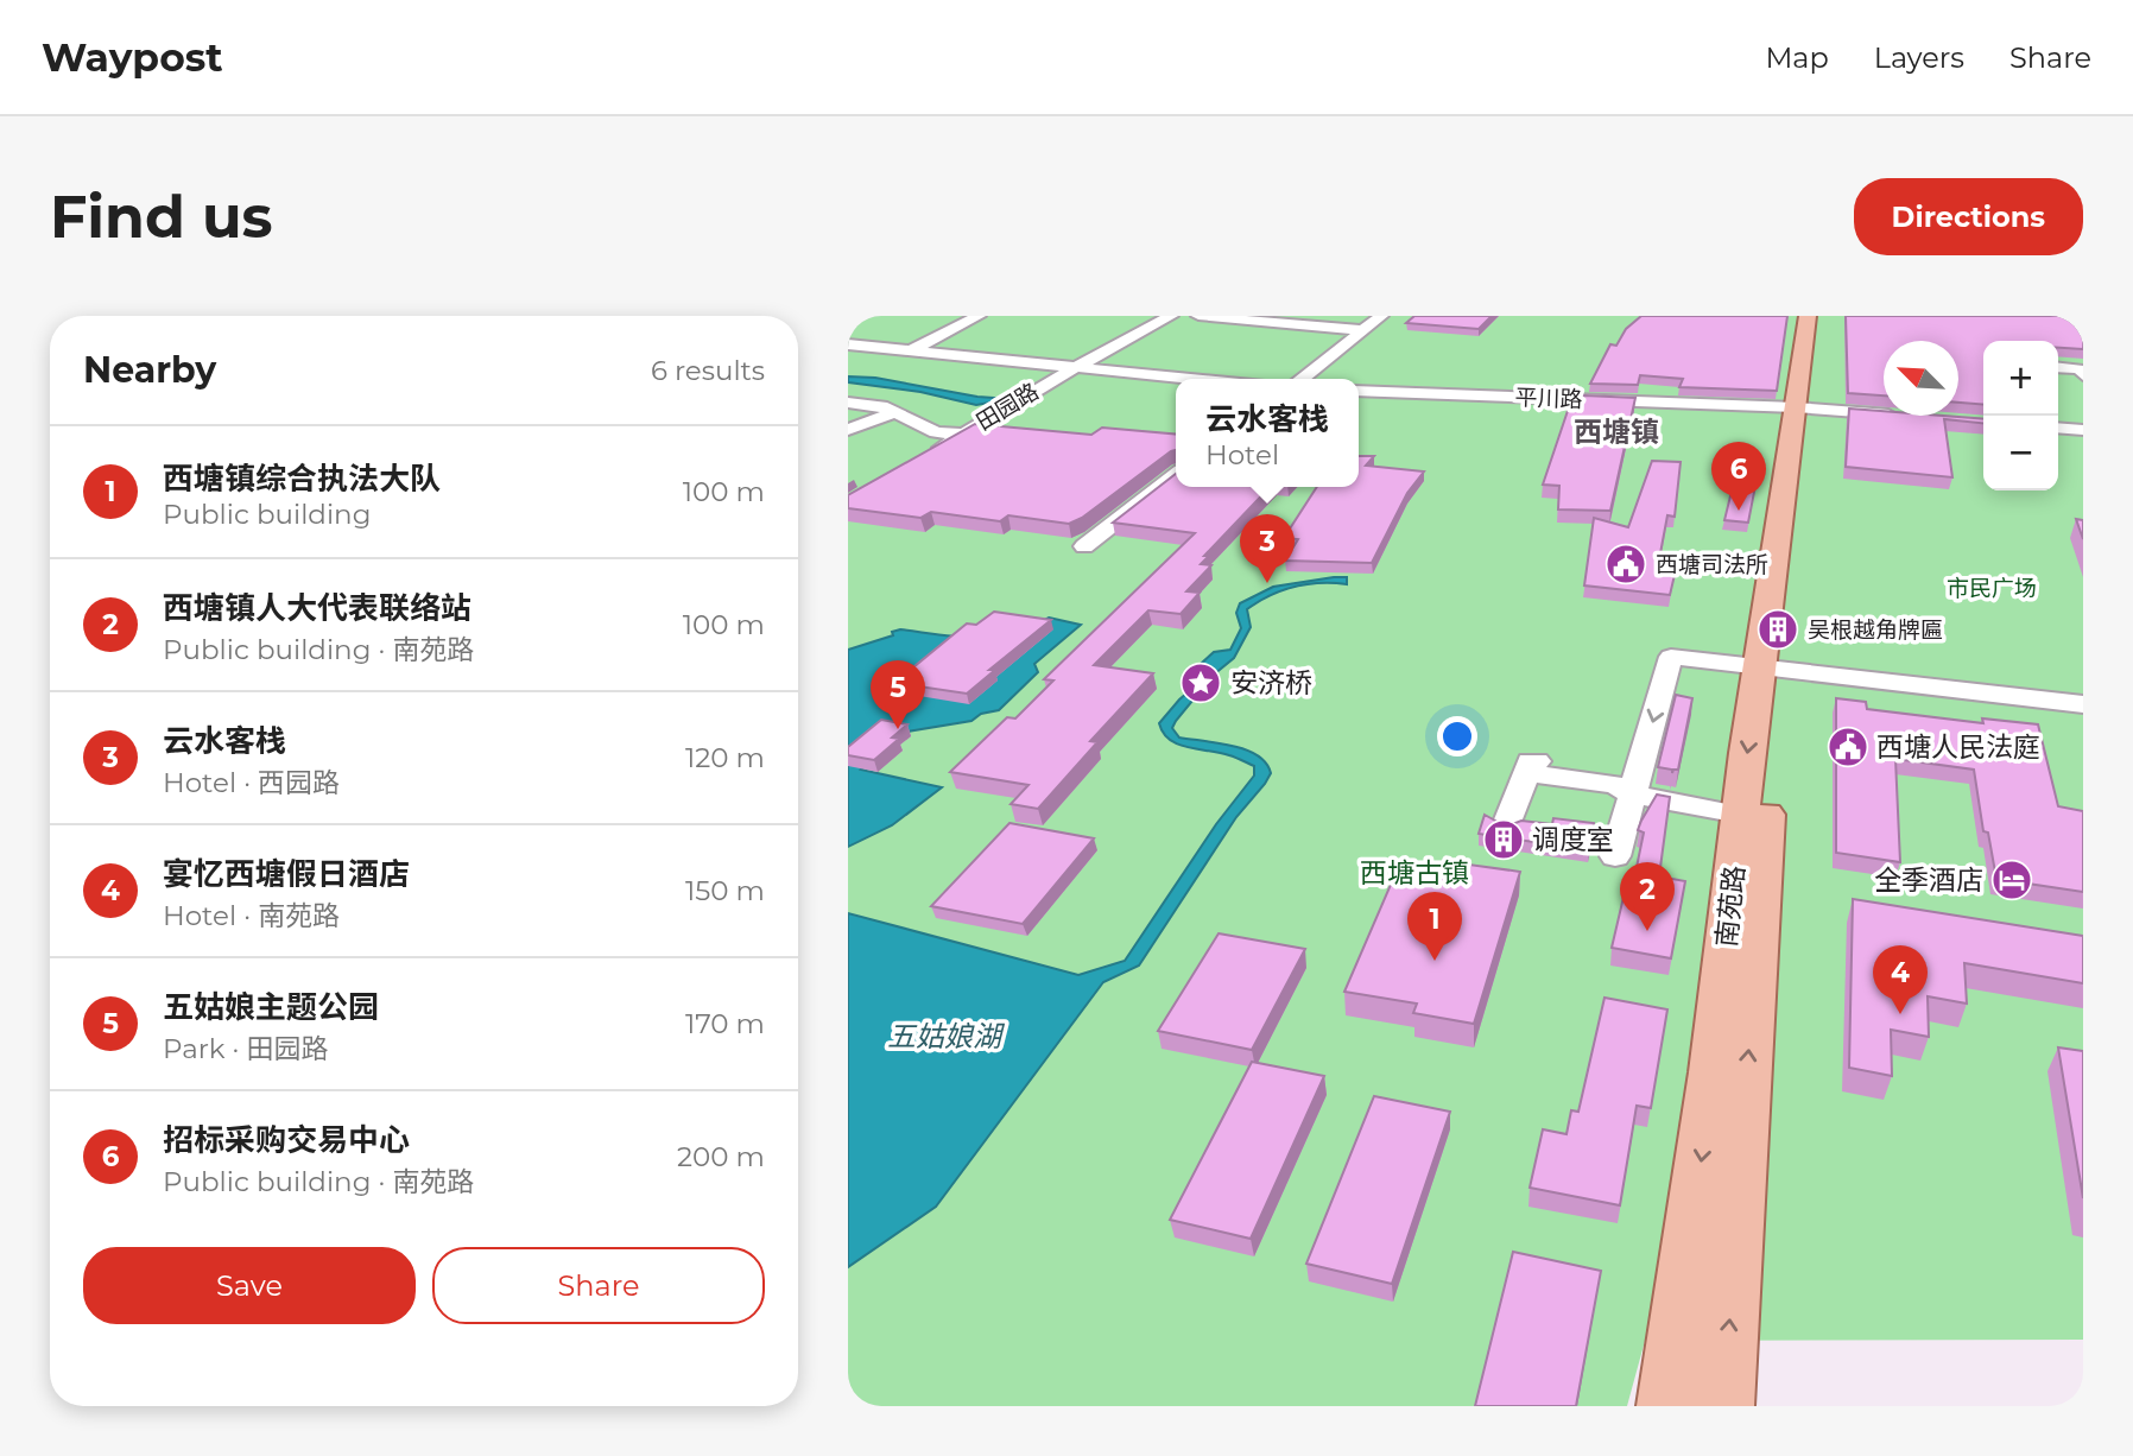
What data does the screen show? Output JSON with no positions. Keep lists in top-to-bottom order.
{
  "streets": {
    "main road": ["南苑路"],
    "street": ["平川路", "田园路"]
  },
  "crossings": [
    ["平川路", "南苑路"]
  ],
  "districts": ["西塘镇"],
  "water": ["五姑娘湖"],
  "parks": ["市民广场", "西塘古镇"],
  "places": {
    "public building": ["西塘司法所", "西塘人民法庭"],
    "building": ["吴根越角牌匾", "调度室"],
    "place": ["安济桥"],
    "hotel": ["全季酒店"]
  },
  "north": "top left",
  "page": {
    "header": "Waypost",
    "nav": ["Map", "Layers", "Share"],
    "buttons": [
      "Directions",
      ["Save", "Share"]
    ],
    "title": "Find us",
    "heading": ["Nearby", "6 results"],
    "map_buttons": ["+", "−"],
    "popup": ["云水客栈", "Hotel"],
    "list": [
      {
        "mark": "1",
        "name": "西塘镇综合执法大队",
        "note": "Public building",
        "value": "100 m"
      },
      {
        "mark": "2",
        "name": "西塘镇人大代表联络站",
        "note": "Public building · 南苑路",
        "value": "100 m"
      },
      {
        "mark": "3",
        "name": "云水客栈",
        "note": "Hotel · 西园路",
        "value": "120 m"
      },
      {
        "mark": "4",
        "name": "宴忆西塘假日酒店",
        "note": "Hotel · 南苑路",
        "value": "150 m"
      },
      {
        "mark": "5",
        "name": "五姑娘主题公园",
        "note": "Park · 田园路",
        "value": "170 m"
      },
      {
        "mark": "6",
        "name": "招标采购交易中心",
        "note": "Public building · 南苑路",
        "value": "200 m"
      }
    ],
    "pins": [
      "6",
      "3",
      "5",
      "2",
      "1",
      "4"
    ]
  }
}
